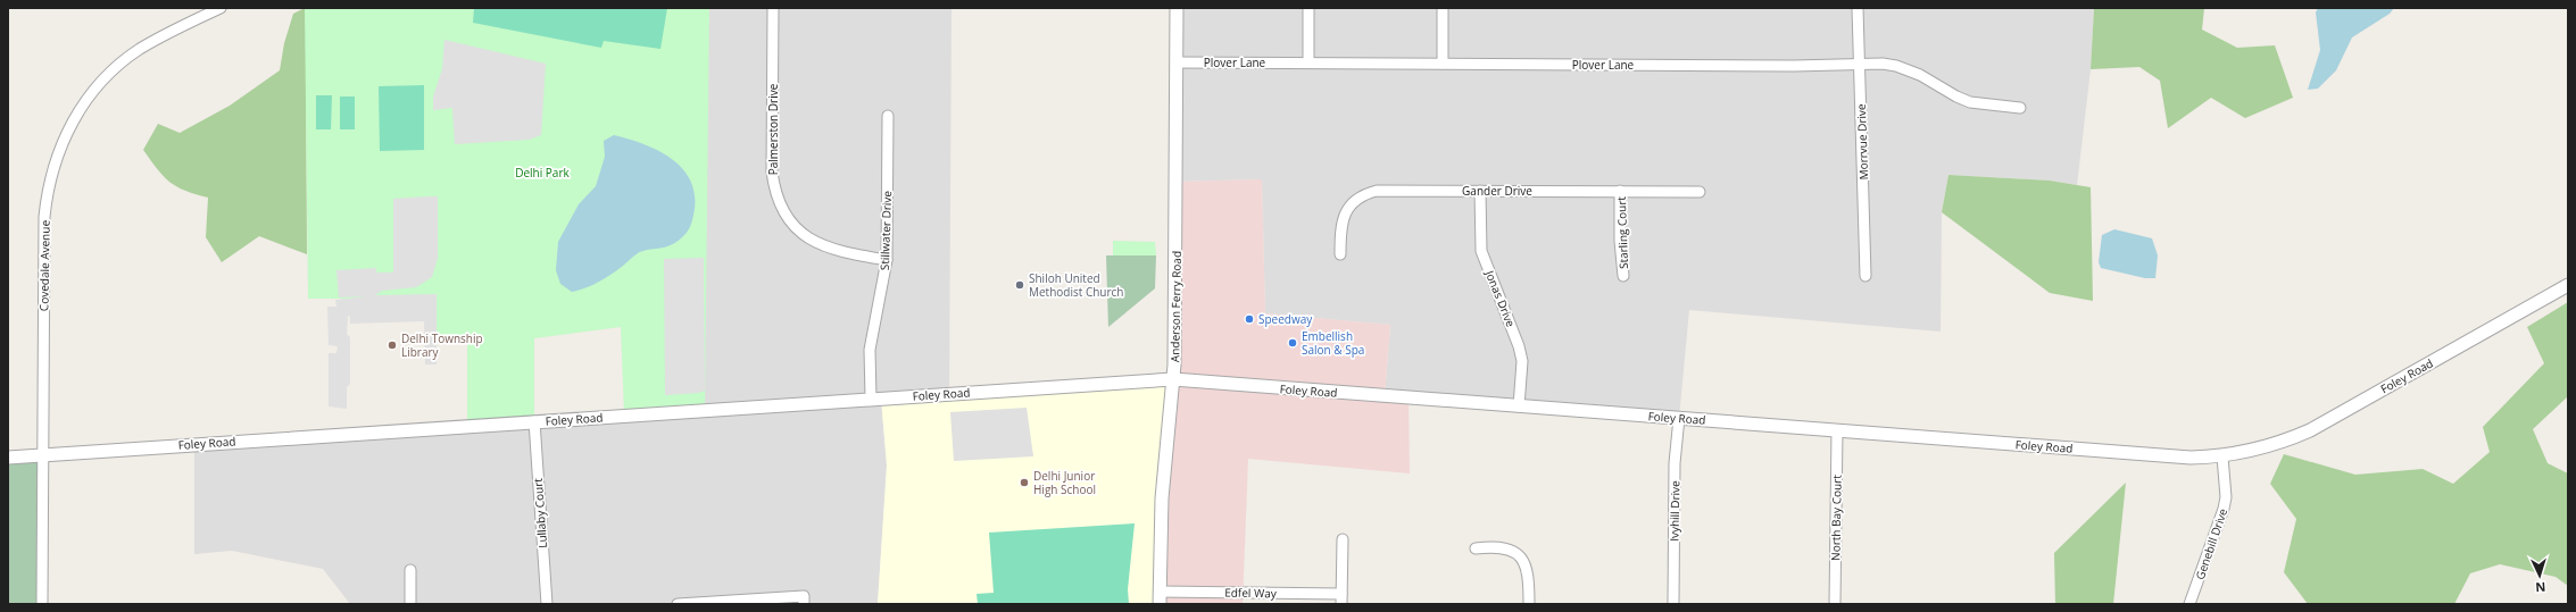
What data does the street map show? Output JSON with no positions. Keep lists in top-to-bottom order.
{
  "streets": {
    "street": [
      "Plover Lane",
      "Palmerston Drive",
      "Morrvue Drive",
      "Gander Drive",
      "Stillwater Drive",
      "Starling Court",
      "Covedale Avenue",
      "Jonas Drive",
      "Anderson Ferry Road",
      "Foley Road",
      "Ivyhill Drive",
      "Lullaby Court",
      "North Bay Court",
      "Genebill Drive",
      "Edfel Way"
    ]
  },
  "crossings": [
    ["Plover Lane", "Morrvue Drive"],
    ["Plover Lane", "Anderson Ferry Road"],
    ["Palmerston Drive", "Stillwater Drive"],
    ["Gander Drive", "Starling Court"],
    ["Gander Drive", "Jonas Drive"],
    ["Stillwater Drive", "Foley Road"],
    ["Covedale Avenue", "Foley Road"],
    ["Jonas Drive", "Foley Road"],
    ["Anderson Ferry Road", "Foley Road"],
    ["Anderson Ferry Road", "Edfel Way"],
    ["Foley Road", "Ivyhill Drive"],
    ["Foley Road", "Lullaby Court"],
    ["Foley Road", "North Bay Court"],
    ["Foley Road", "Genebill Drive"]
  ],
  "parks": ["Delhi Park"],
  "places": [
    "Shiloh United Methodist Church",
    "Speedway",
    "Embellish Salon & Spa",
    "Delhi Township Library",
    "Delhi Junior High School"
  ],
  "north": "bottom"
}
